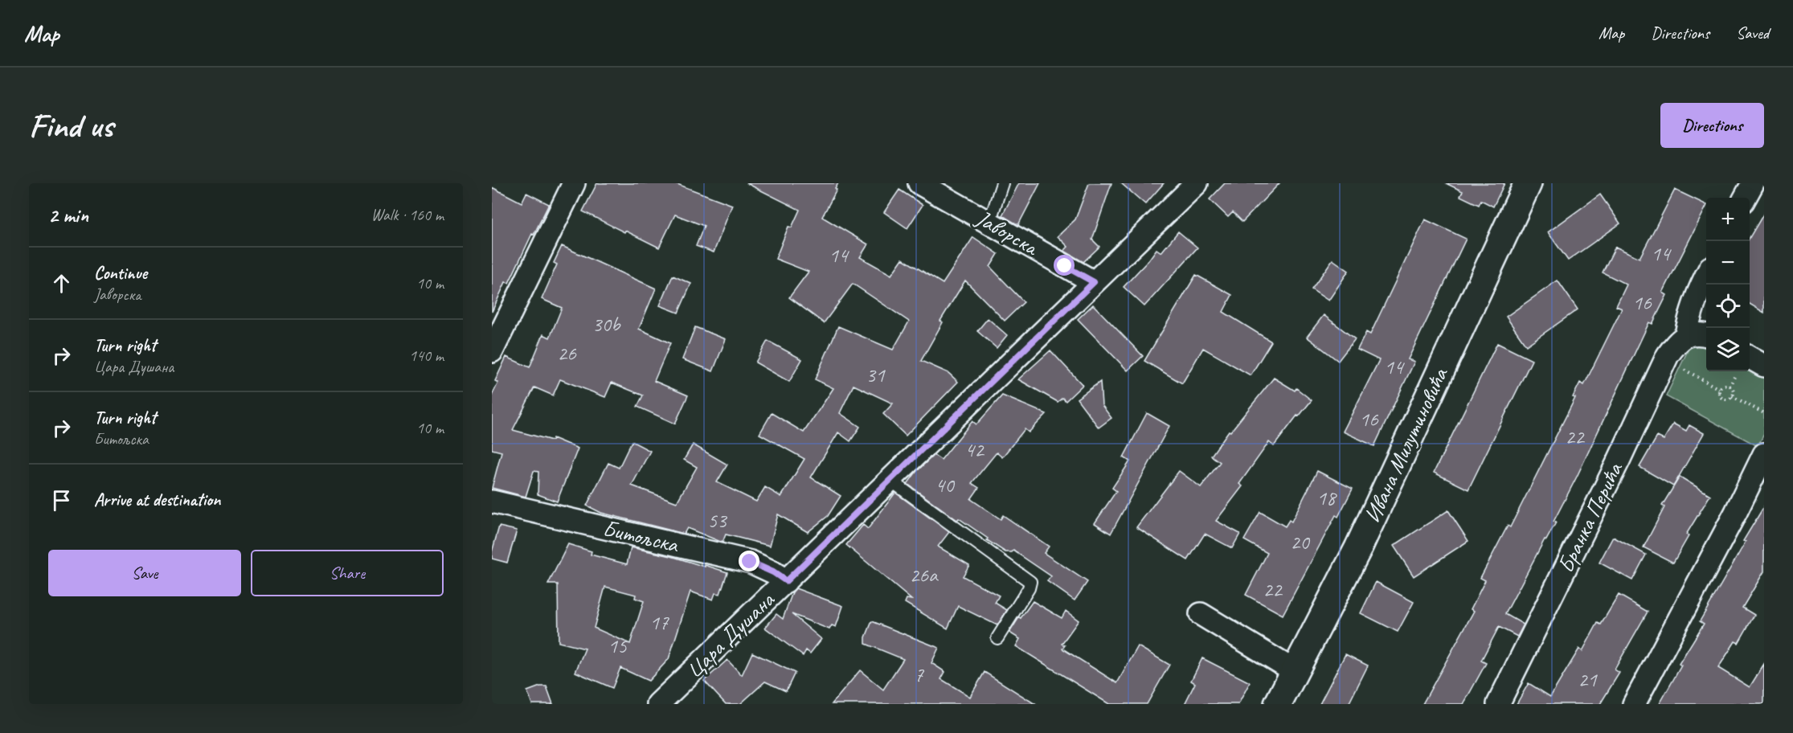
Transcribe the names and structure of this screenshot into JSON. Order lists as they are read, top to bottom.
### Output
{
  "streets": {
    "street": [
      "Јаворска",
      "Ивана Милутиновића",
      "Бранка Перића",
      "Битољска",
      "Цара Душана"
    ]
  },
  "crossings": [
    ["Јаворска", "Цара Душана"],
    ["Битољска", "Цара Душана"]
  ],
  "house_numbers": [
    "14",
    "14",
    "16",
    "30b",
    "26",
    "14",
    "31",
    "16",
    "22",
    "42",
    "40",
    "18",
    "53",
    "20",
    "26a",
    "22",
    "17",
    "15",
    "7",
    "21"
  ],
  "page": {
    "header": "Map",
    "nav": ["Map", "Directions", "Saved"],
    "buttons": [
      "Directions",
      ["Save", "Share"]
    ],
    "title": "Find us",
    "heading": ["2 min", "Walk · 160 m"],
    "map_buttons": ["+", "−"],
    "list": [
      ["Continue", "Јаворска", "10 m"],
      ["Turn right", "Цара Душана", "140 m"],
      ["Turn right", "Битољска", "10 m"],
      "Arrive at destination"
    ]
  }
}
